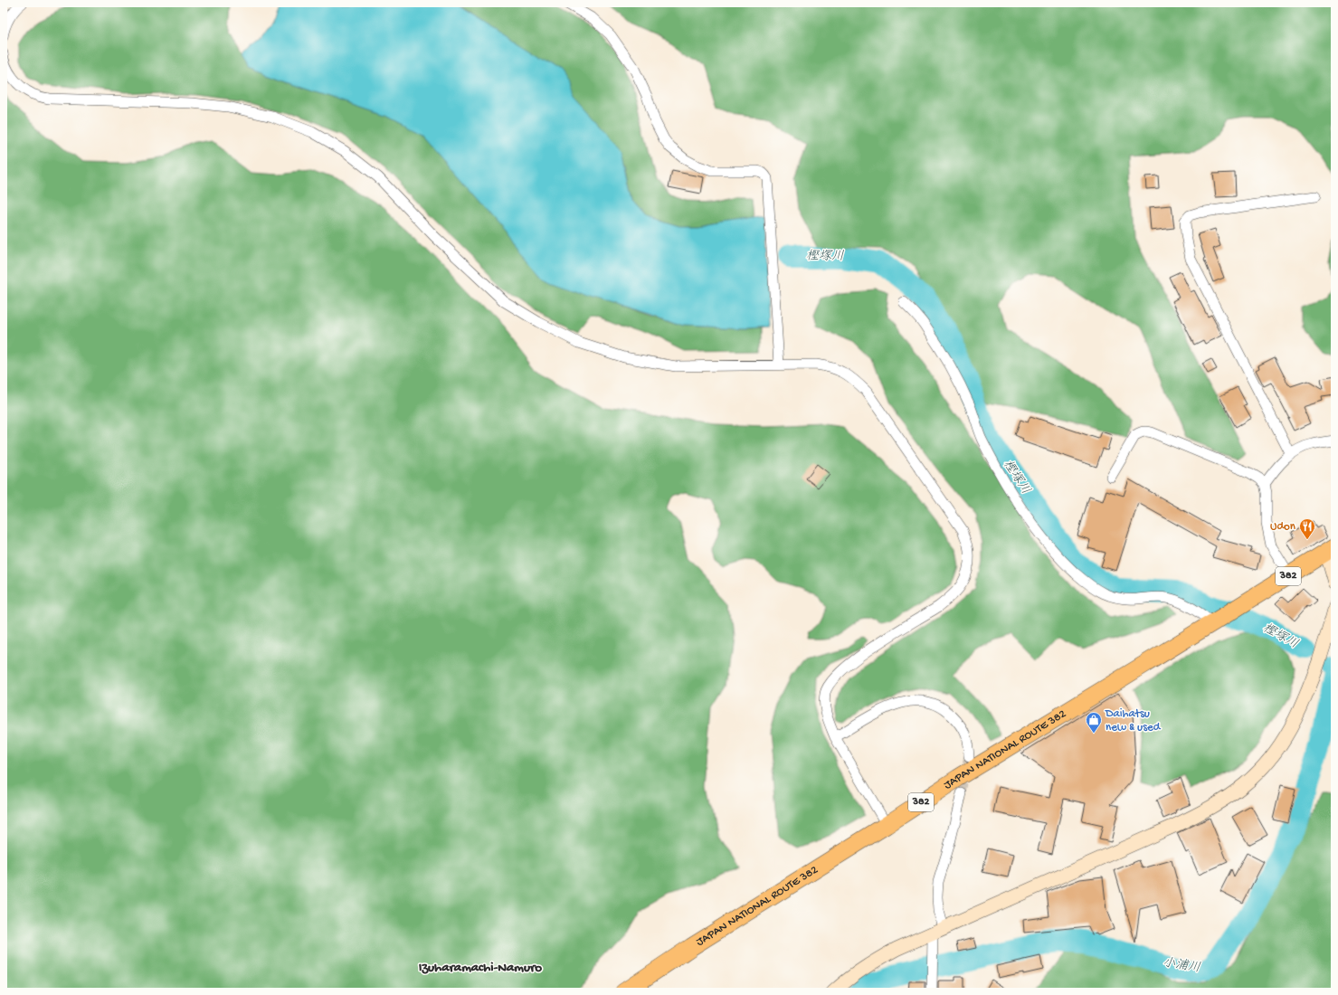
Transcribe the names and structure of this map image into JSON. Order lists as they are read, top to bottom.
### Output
{
  "streets": {
    "highway": ["382", "JAPAN NATIONAL ROUTE 382"]
  },
  "districts": ["Izuharamachi-Namuro"],
  "water": ["樫塚川", "小浦川"],
  "places": {
    "restaurant": ["Udon"],
    "shop": ["Daihatsu new & used"]
  }
}
